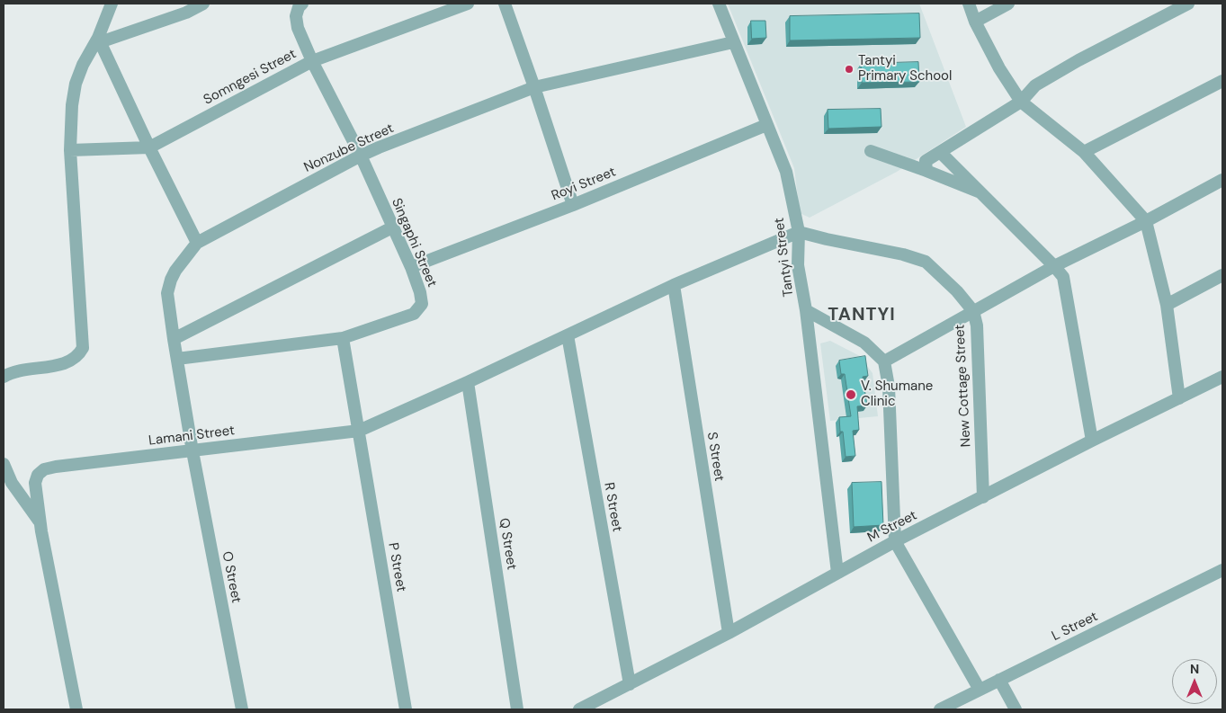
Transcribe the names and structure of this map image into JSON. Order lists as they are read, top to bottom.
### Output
{
  "streets": {
    "street": [
      "Somngesi Street",
      "Nonzube Street",
      "Royi Street",
      "Singaphi Street",
      "Tantyi Street",
      "New Cottage Street",
      "Lamani Street",
      "S Street",
      "R Street",
      "M Street",
      "Q Street",
      "P Street",
      "O Street",
      "L Street"
    ]
  },
  "crossings": [
    ["Somngesi Street", "Singaphi Street"],
    ["Nonzube Street", "Singaphi Street"],
    ["Nonzube Street", "Tantyi Street"],
    ["Nonzube Street", "Lamani Street"],
    ["Nonzube Street", "O Street"],
    ["Royi Street", "Singaphi Street"],
    ["Royi Street", "Tantyi Street"],
    ["Singaphi Street", "P Street"],
    ["Tantyi Street", "New Cottage Street"],
    ["Tantyi Street", "Lamani Street"],
    ["Tantyi Street", "M Street"],
    ["New Cottage Street", "Lamani Street"],
    ["New Cottage Street", "M Street"],
    ["Lamani Street", "S Street"],
    ["Lamani Street", "R Street"],
    ["Lamani Street", "Q Street"],
    ["Lamani Street", "P Street"],
    ["Lamani Street", "O Street"],
    ["S Street", "M Street"],
    ["R Street", "M Street"]
  ],
  "districts": ["TANTYI"],
  "places": ["Tantyi Primary School", "V. Shumane Clinic"],
  "north": "top"
}
